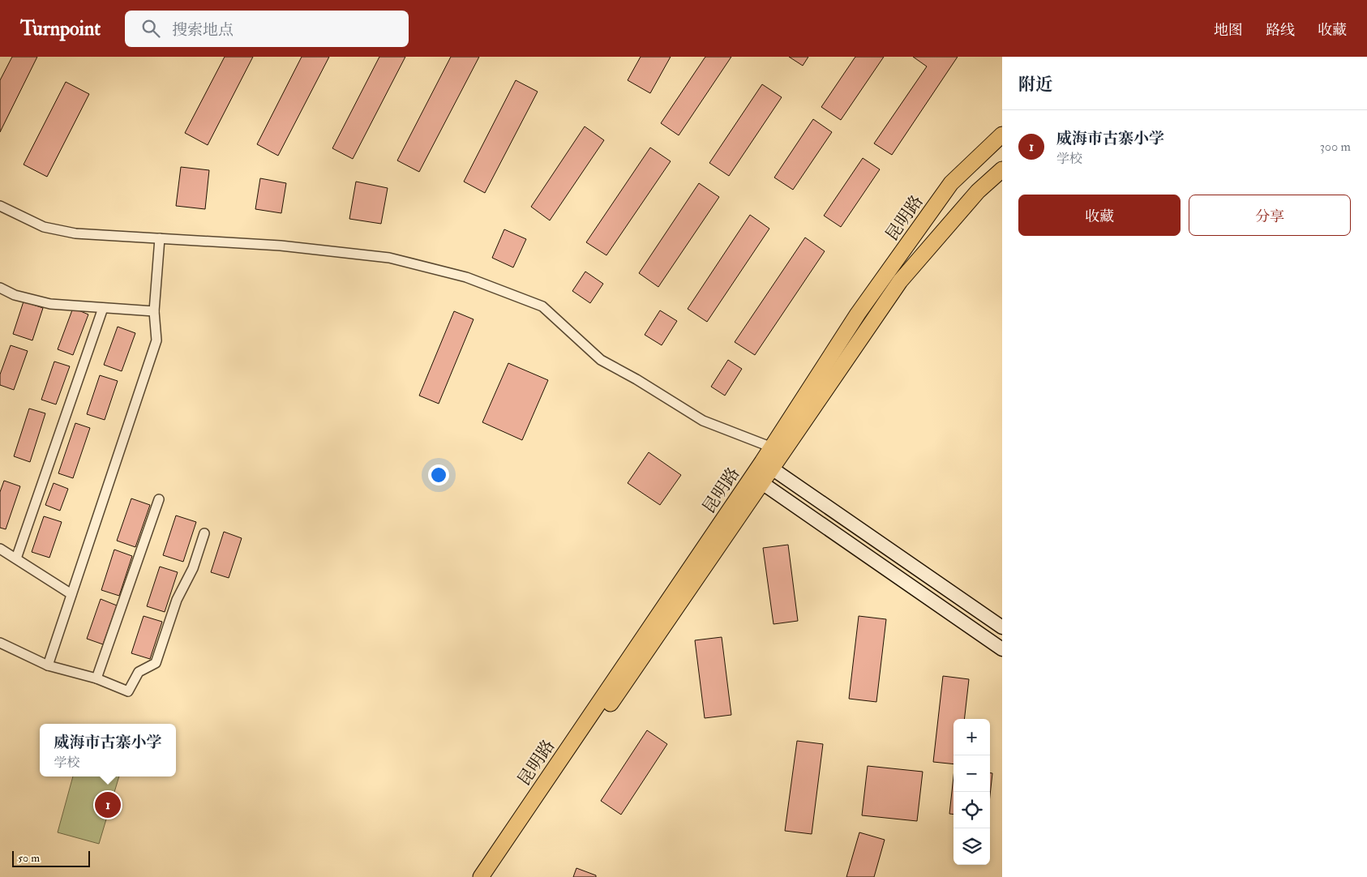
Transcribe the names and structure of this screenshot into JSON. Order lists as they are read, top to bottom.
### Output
{
  "streets": {
    "main road": ["昆明路"]
  },
  "scale_bar": "50 m",
  "page": {
    "header": "Turnpoint",
    "search": "搜索地点",
    "nav": ["地图", "路线", "收藏"],
    "heading": "附近",
    "list": [
      {
        "mark": "1",
        "name": "威海市古寨小学",
        "note": "学校",
        "value": "300 m"
      }
    ],
    "buttons": ["收藏", "分享"],
    "map_buttons": ["+", "−"],
    "popup": ["威海市古寨小学", "学校"],
    "pins": "1",
    "scale": "50 m"
  }
}
